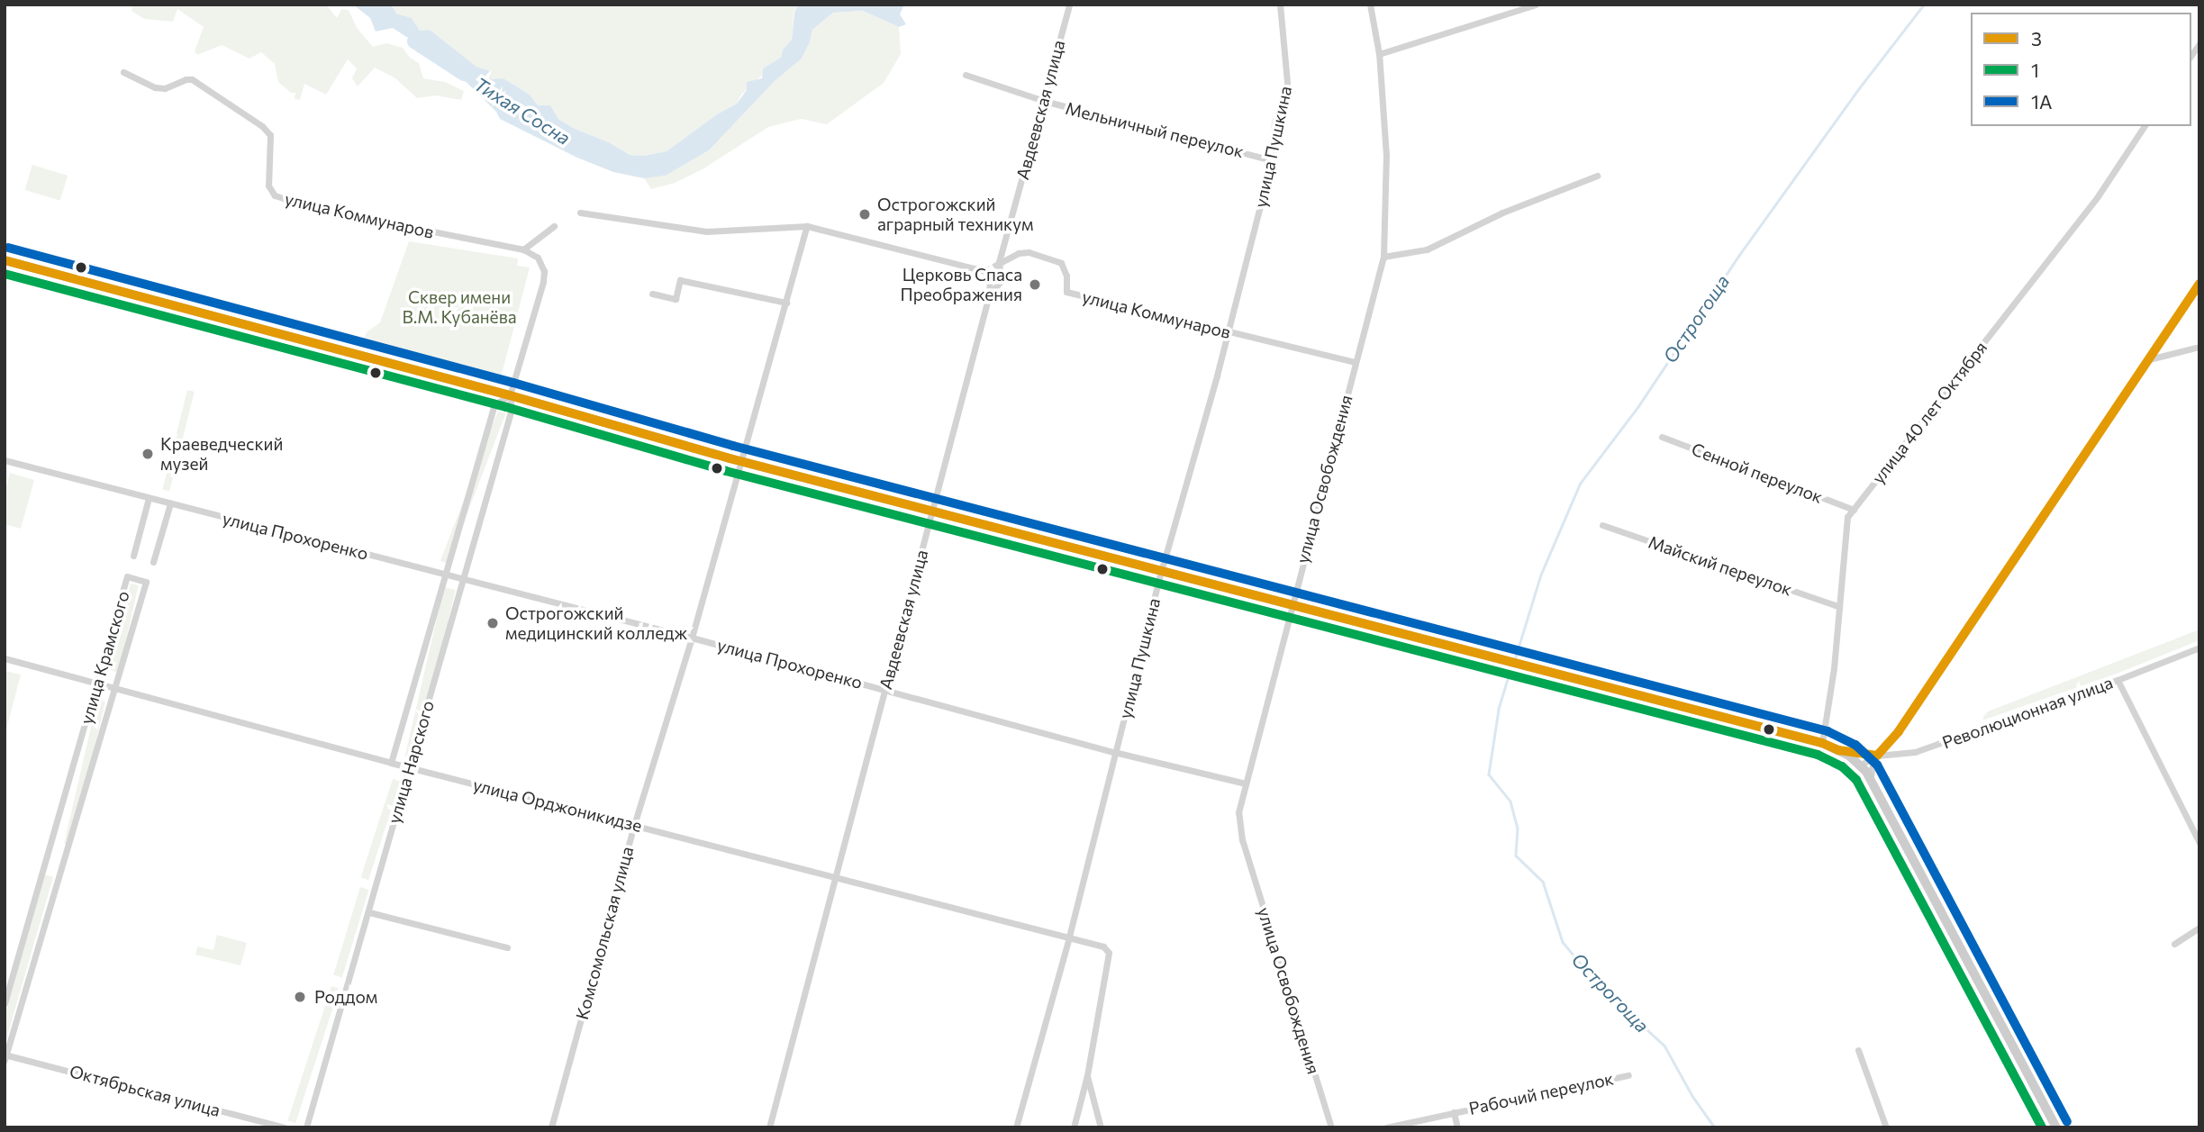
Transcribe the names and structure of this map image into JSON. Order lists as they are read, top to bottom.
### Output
{
  "streets": {
    "street": [
      "Авдеевская улица",
      "Мельничный переулок",
      "улица Пушкина",
      "улица Коммунаров",
      "улица 40 лет Октября",
      "Сенной переулок",
      "улица Освобождения",
      "улица Прохоренко",
      "Майский переулок",
      "улица Крамского",
      "Революционная улица",
      "улица Нарского",
      "улица Орджоникидзе",
      "Комсомольская улица",
      "Октябрьская улица",
      "Рабочий переулок"
    ]
  },
  "crossings": [
    ["Авдеевская улица", "Мельничный переулок"],
    ["Авдеевская улица", "улица Коммунаров"],
    ["Авдеевская улица", "улица Прохоренко"],
    ["Авдеевская улица", "улица Орджоникидзе"],
    ["Мельничный переулок", "улица Пушкина"],
    ["улица Пушкина", "улица Коммунаров"],
    ["улица Пушкина", "улица Прохоренко"],
    ["улица Пушкина", "улица Орджоникидзе"],
    ["улица Коммунаров", "улица Освобождения"],
    ["улица Коммунаров", "улица Нарского"],
    ["улица Коммунаров", "Комсомольская улица"],
    ["улица 40 лет Октября", "Сенной переулок"],
    ["улица 40 лет Октября", "Майский переулок"],
    ["улица Освобождения", "улица Прохоренко"],
    ["улица Прохоренко", "улица Нарского"],
    ["улица Прохоренко", "Комсомольская улица"],
    ["улица Крамского", "улица Орджоникидзе"],
    ["улица Крамского", "Октябрьская улица"],
    ["улица Нарского", "улица Орджоникидзе"],
    ["улица Орджоникидзе", "Комсомольская улица"]
  ],
  "water": ["Тихая Сосна", "Острогоща"],
  "parks": ["Сквер имени В.М. Кубанёва"],
  "places": [
    "Острогожский аграрный техникум",
    "Церковь Спаса Преображения",
    "Краеведческий музей",
    "Острогожский медицинский колледж",
    "Роддом"
  ],
  "lines": ["transit line 1А", "transit line 3", "transit line 1"],
  "legend": ["3", "1", "1А"]
}
